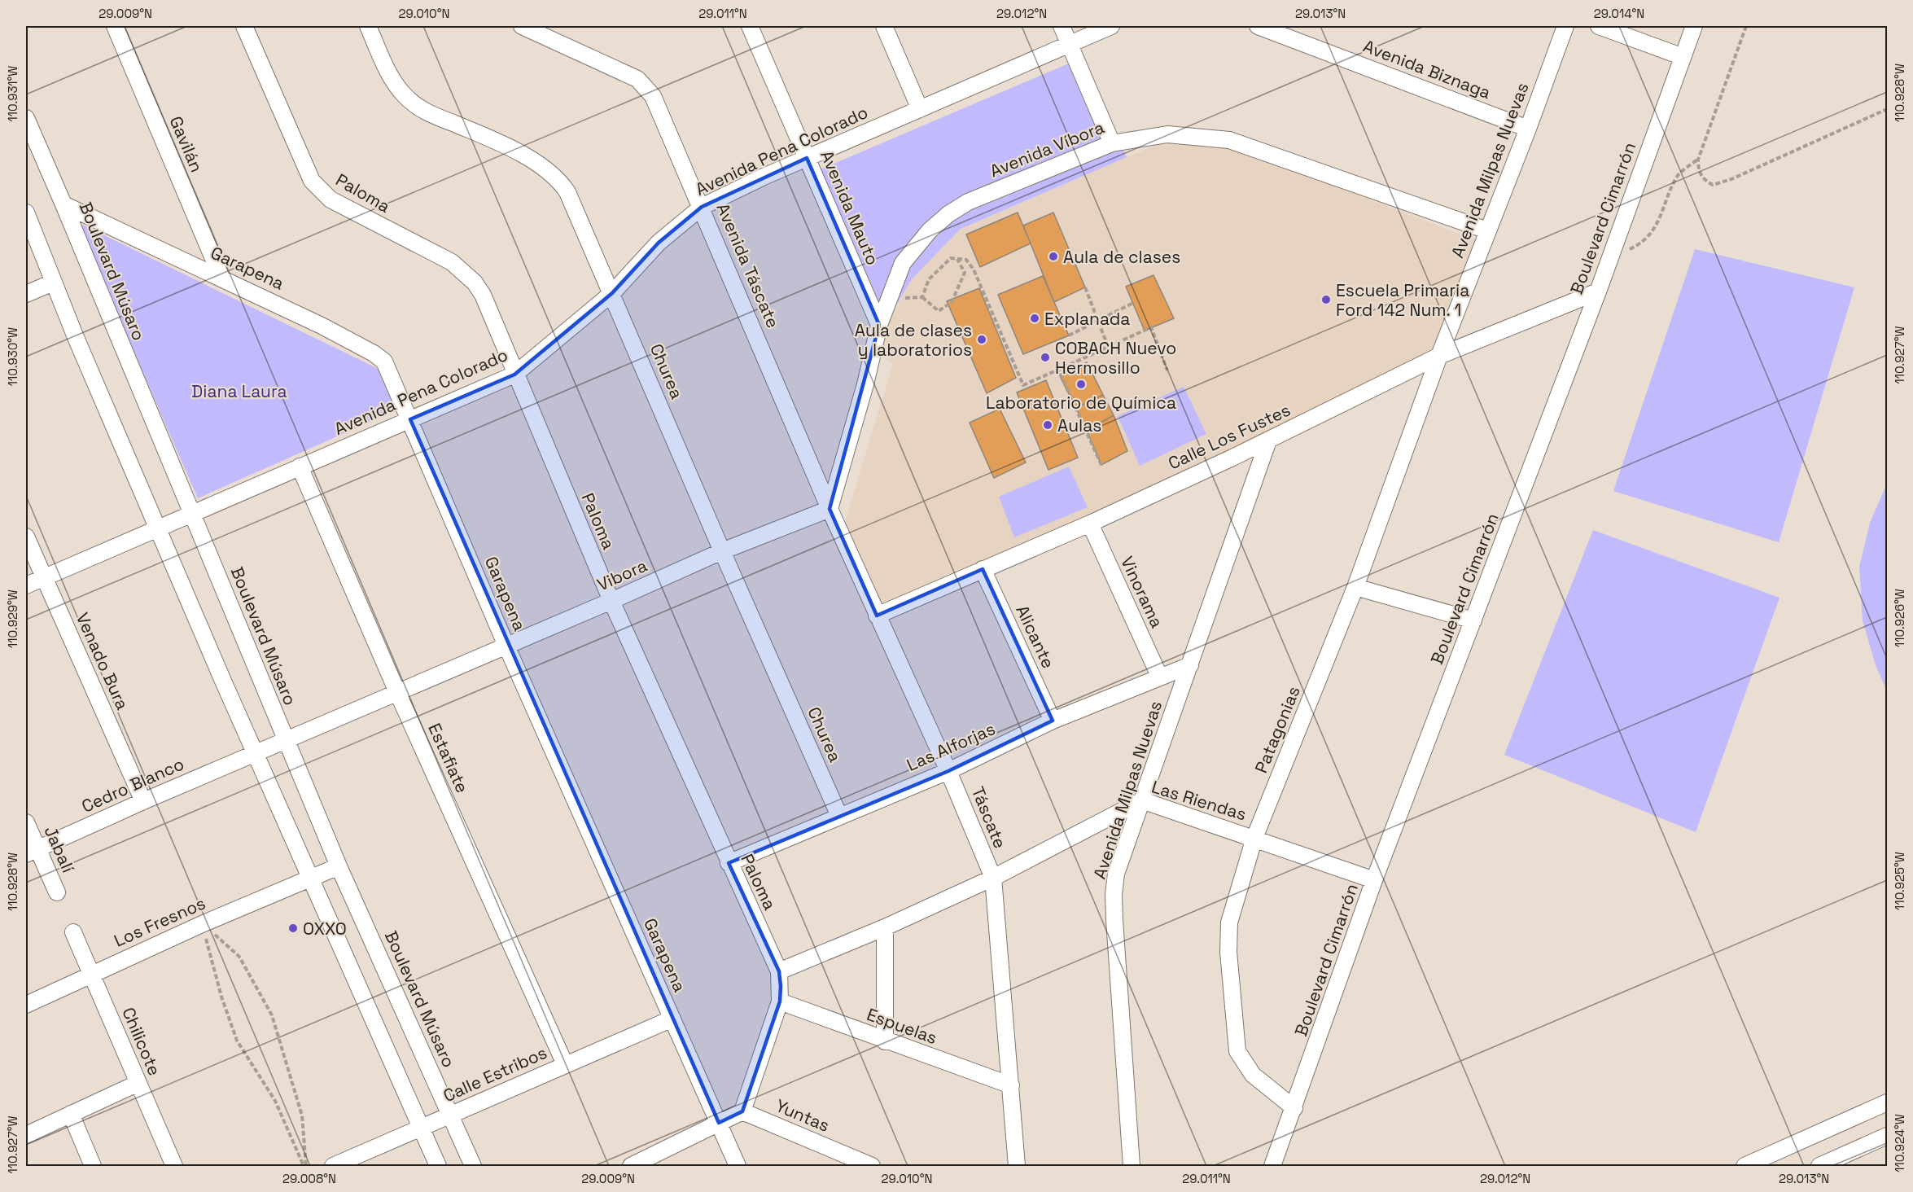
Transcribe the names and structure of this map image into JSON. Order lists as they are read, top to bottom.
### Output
{
  "streets": {
    "street": [
      "Avenida Biznaga",
      "Gavilán",
      "Avenida Víbora",
      "Avenida Pena Colorado",
      "Avenida Milpas Nuevas",
      "Paloma",
      "Avenida Mauto",
      "Boulevard Cimarrón",
      "Avenida Táscate",
      "Garapena",
      "Boulevard Músaro",
      "Churea",
      "Calle Los Fustes",
      "Vibora",
      "Vinorama",
      "Alicante",
      "Venado Bura",
      "Patagonias",
      "Las Alforjas",
      "Estafiate",
      "Cedro Blanco",
      "Las Riendas",
      "Táscate",
      "Jabalí",
      "Los Fresnos",
      "Espuelas",
      "Chilicote",
      "Calle Estribos",
      "Yuntas"
    ]
  },
  "crossings": [
    ["Avenida Biznaga", "Avenida Milpas Nuevas"],
    ["Gavilán", "Garapena"],
    ["Avenida Víbora", "Avenida Milpas Nuevas"],
    ["Avenida Víbora", "Avenida Mauto"],
    ["Avenida Pena Colorado", "Paloma"],
    ["Avenida Pena Colorado", "Avenida Mauto"],
    ["Avenida Pena Colorado", "Avenida Táscate"],
    ["Avenida Pena Colorado", "Garapena"],
    ["Avenida Pena Colorado", "Boulevard Músaro"],
    ["Avenida Pena Colorado", "Churea"],
    ["Avenida Pena Colorado", "Venado Bura"],
    ["Avenida Pena Colorado", "Estafiate"],
    ["Avenida Milpas Nuevas", "Calle Los Fustes"],
    ["Avenida Milpas Nuevas", "Patagonias"],
    ["Avenida Milpas Nuevas", "Las Alforjas"],
    ["Avenida Milpas Nuevas", "Las Riendas"],
    ["Paloma", "Vibora"],
    ["Paloma", "Las Alforjas"],
    ["Paloma", "Las Riendas"],
    ["Paloma", "Espuelas"],
    ["Paloma", "Yuntas"],
    ["Boulevard Cimarrón", "Calle Los Fustes"],
    ["Boulevard Cimarrón", "Patagonias"],
    ["Boulevard Cimarrón", "Las Riendas"],
    ["Avenida Táscate", "Vibora"],
    ["Avenida Táscate", "Táscate"],
    ["Garapena", "Boulevard Músaro"],
    ["Garapena", "Vibora"],
    ["Garapena", "Calle Estribos"],
    ["Boulevard Músaro", "Vibora"],
    ["Boulevard Músaro", "Los Fresnos"],
    ["Boulevard Músaro", "Calle Estribos"],
    ["Churea", "Vibora"],
    ["Churea", "Las Alforjas"],
    ["Calle Los Fustes", "Vinorama"],
    ["Calle Los Fustes", "Alicante"],
    ["Calle Los Fustes", "Patagonias"],
    ["Calle Los Fustes", "Táscate"],
    ["Vibora", "Estafiate"],
    ["Vibora", "Cedro Blanco"],
    ["Vibora", "Táscate"],
    ["Vinorama", "Las Alforjas"],
    ["Alicante", "Las Alforjas"],
    ["Venado Bura", "Cedro Blanco"],
    ["Patagonias", "Las Riendas"],
    ["Las Alforjas", "Táscate"],
    ["Estafiate", "Calle Estribos"],
    ["Cedro Blanco", "Jabalí"],
    ["Las Riendas", "Táscate"],
    ["Táscate", "Espuelas"],
    ["Los Fresnos", "Chilicote"]
  ],
  "parks": ["Diana Laura"],
  "places": [
    "Aula de clases",
    "Escuela Primaria Ford 142 Num. 1",
    "Explanada",
    "Aula de clases y laboratorios",
    "COBACH Nuevo Hermosillo",
    "Laboratorio de Química",
    "Aulas",
    "OXXO"
  ],
  "coordinates": [
    "29.009°N",
    "29.010°N",
    "29.011°N",
    "29.012°N",
    "29.013°N",
    "29.014°N",
    "110.928°W",
    "110.931°W",
    "110.927°W",
    "110.930°W",
    "110.926°W",
    "110.929°W",
    "110.925°W",
    "110.924°W",
    "29.008°N"
  ]
}
